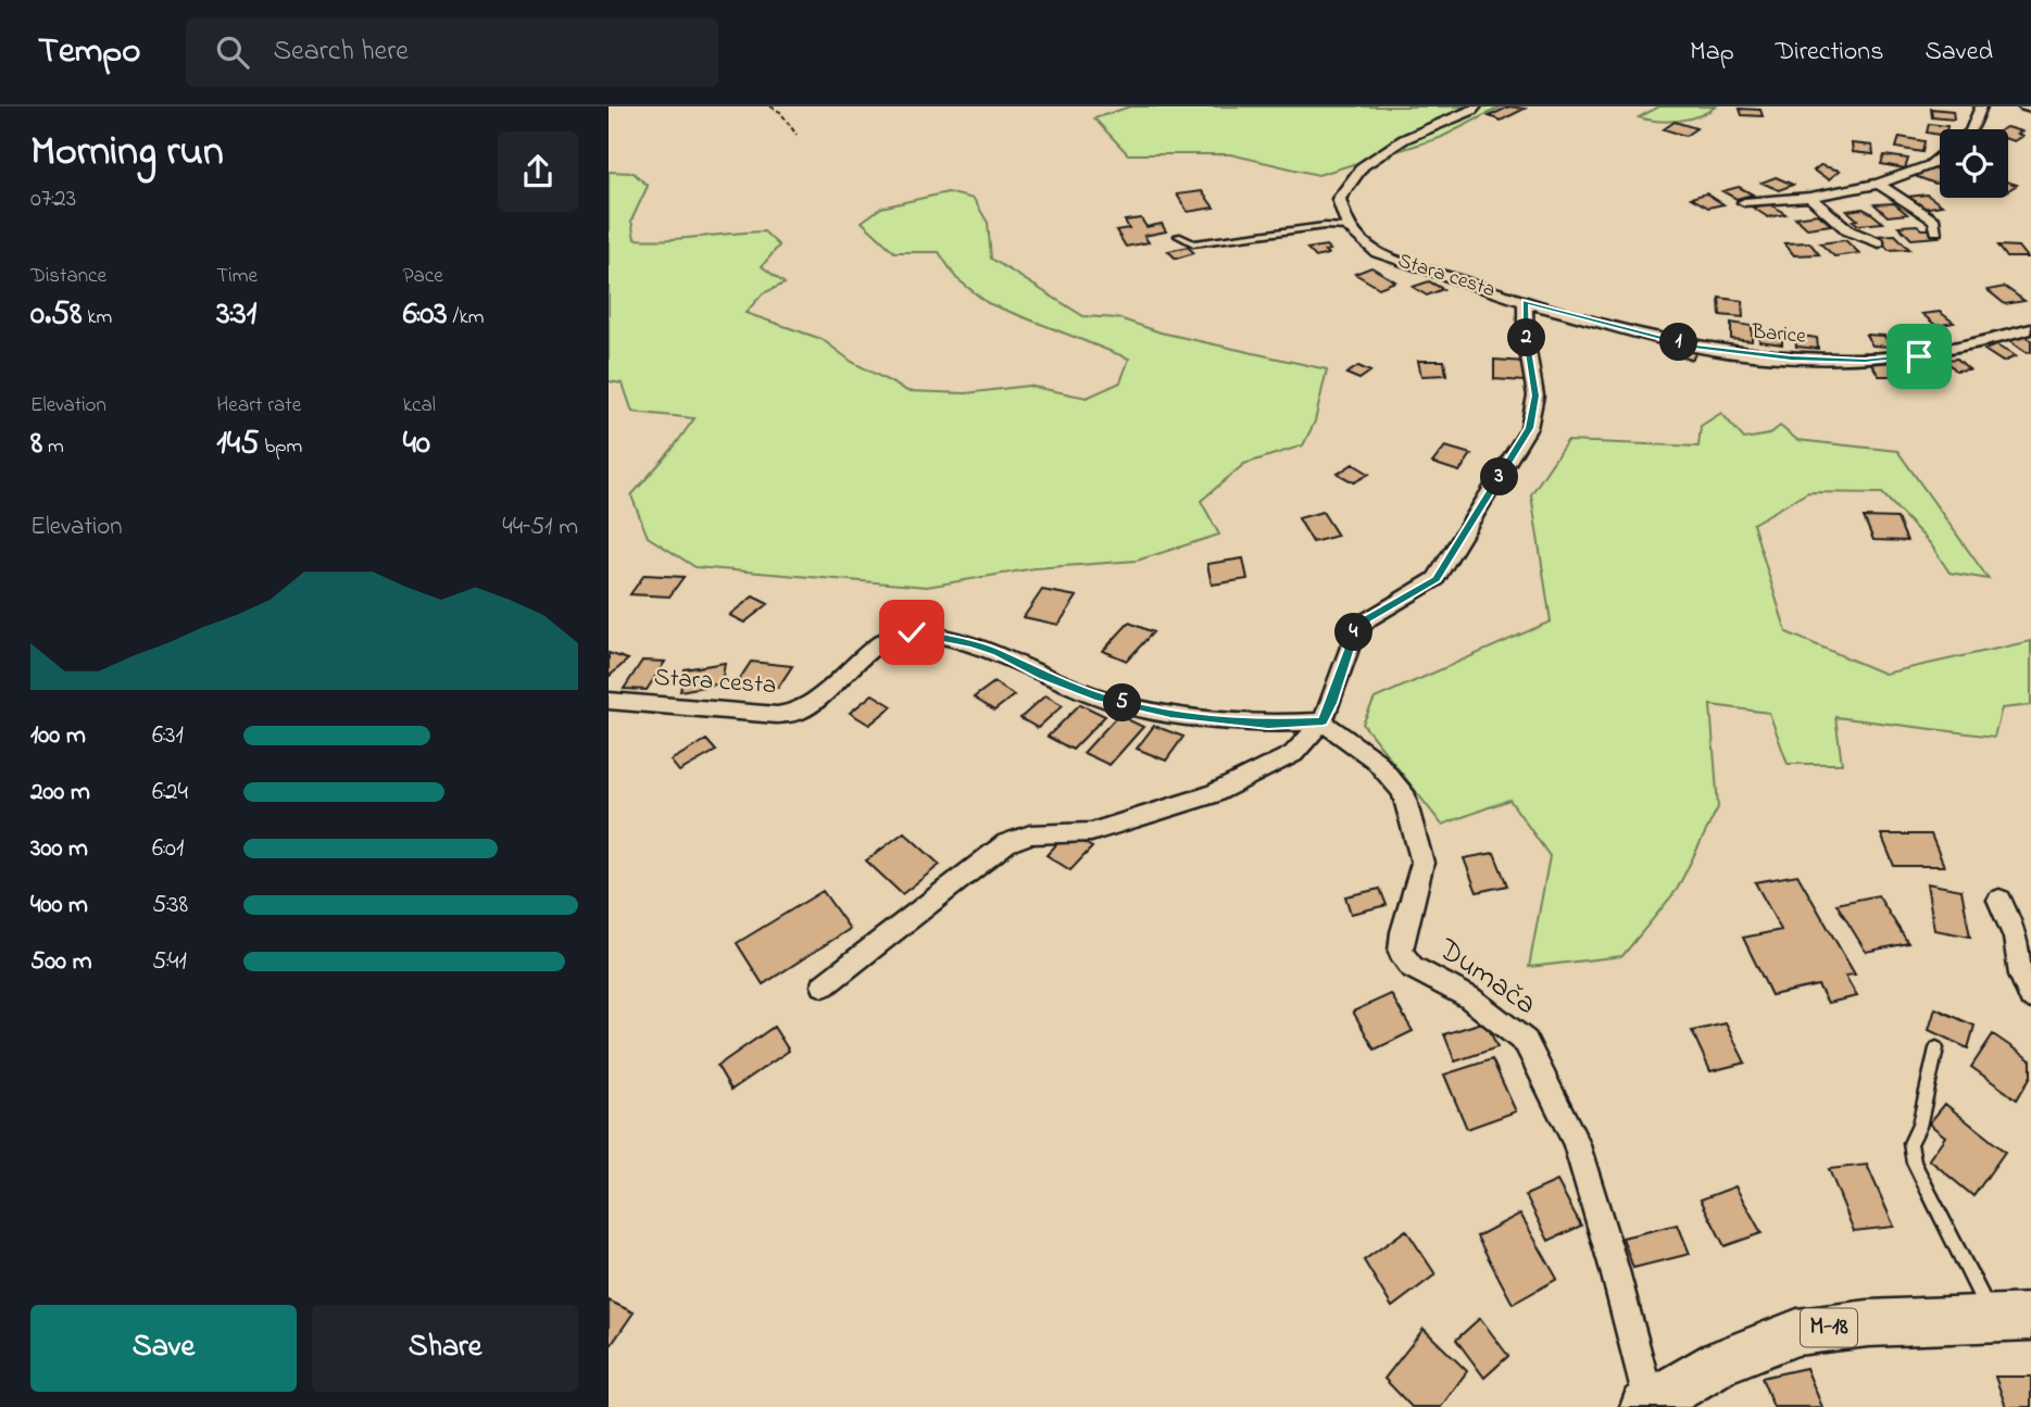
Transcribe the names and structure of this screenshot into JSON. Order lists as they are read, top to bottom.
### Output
{
  "streets": {
    "main road": ["M-18"],
    "street": ["Stara cesta", "Barice", "Dumača"]
  },
  "crossings": [
    ["Stara cesta", "Barice"],
    ["Stara cesta", "Dumača"],
    ["Dumača", "M-18"]
  ],
  "page": {
    "header": "Tempo",
    "search": "Search here",
    "nav": ["Map", "Directions", "Saved"],
    "heading": ["Morning run", "07:23"],
    "stats": [
      ["Distance", "0.58 km"],
      ["Time", "3:31"],
      ["Pace", "6:03 /km"],
      ["Elevation", "8 m"],
      ["Heart rate", "145 bpm"],
      ["kcal", "40"]
    ],
    "pins": [
      "2",
      "1",
      "3",
      "4",
      "5"
    ],
    "chart": ["Elevation", "44–51 m"],
    "list": [
      {
        "name": "100 m",
        "note": "6:31"
      },
      {
        "name": "200 m",
        "note": "6:24"
      },
      {
        "name": "300 m",
        "note": "6:01"
      },
      {
        "name": "400 m",
        "note": "5:38"
      },
      {
        "name": "500 m",
        "note": "5:41"
      }
    ],
    "buttons": ["Save", "Share"]
  }
}
